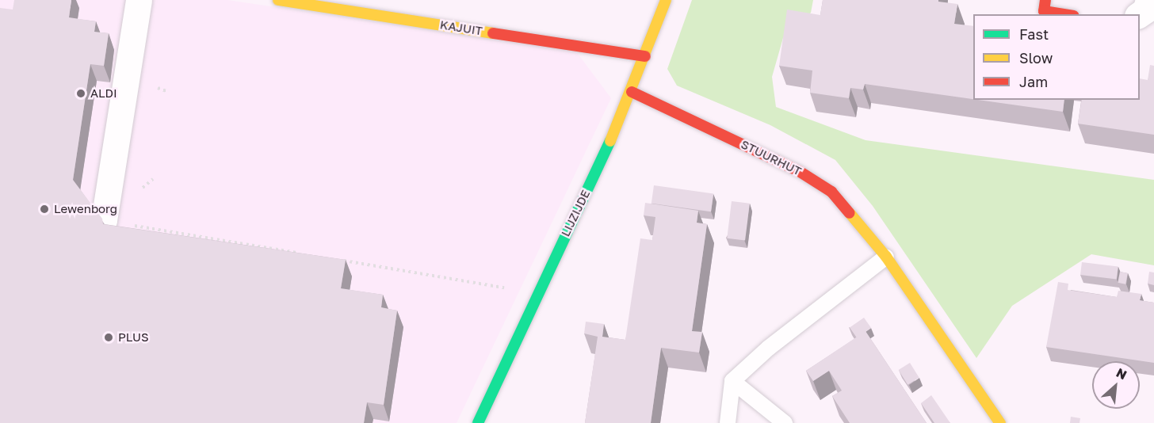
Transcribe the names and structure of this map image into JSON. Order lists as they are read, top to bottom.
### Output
{
  "streets": {
    "street": ["KAJUIT", "STUURHUT", "LIJZIJDE"]
  },
  "crossings": [
    ["KAJUIT", "LIJZIJDE"],
    ["STUURHUT", "LIJZIJDE"]
  ],
  "places": ["ALDI", "Lewenborg", "PLUS"],
  "legend": ["Fast", "Slow", "Jam"],
  "north": "top right"
}
